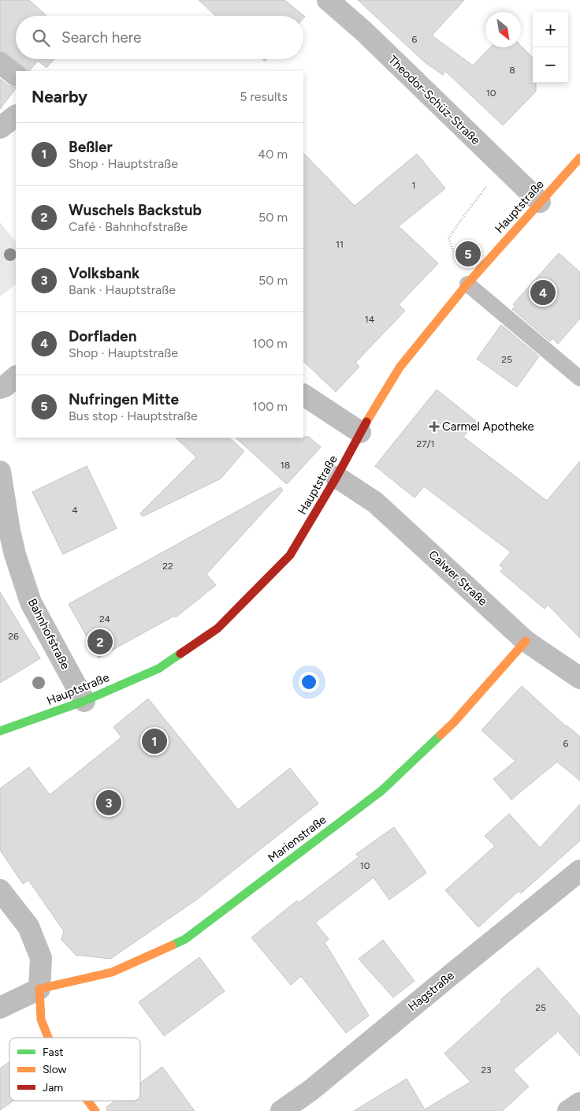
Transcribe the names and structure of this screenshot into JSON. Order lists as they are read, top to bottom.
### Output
{
  "streets": {
    "street": [
      "Theodor-Schüz-Straße",
      "Hauptstraße",
      "Calwer Straße",
      "Bahnhofstraße",
      "Marienstraße",
      "Hagstraße"
    ]
  },
  "crossings": [
    ["Theodor-Schüz-Straße", "Hauptstraße"],
    ["Hauptstraße", "Calwer Straße"],
    ["Hauptstraße", "Bahnhofstraße"],
    ["Calwer Straße", "Marienstraße"]
  ],
  "places": {
    "health": ["Carmel Apotheke"]
  },
  "house_numbers": [
    "6",
    "8",
    "10",
    "1",
    "11",
    "14",
    "25",
    "27/1",
    "18",
    "4",
    "22",
    "24",
    "26",
    "6",
    "10",
    "25",
    "23"
  ],
  "legend": ["Fast", "Slow", "Jam"],
  "north": "bottom right",
  "page": {
    "map_buttons": ["+", "−"],
    "search": "Search here",
    "heading": ["Nearby", "5 results"],
    "list": [
      {
        "mark": "1",
        "name": "Beßler",
        "note": "Shop · Hauptstraße",
        "value": "40 m"
      },
      {
        "mark": "2",
        "name": "Wuschels Backstub",
        "note": "Café · Bahnhofstraße",
        "value": "50 m"
      },
      {
        "mark": "3",
        "name": "Volksbank",
        "note": "Bank · Hauptstraße",
        "value": "50 m"
      },
      {
        "mark": "4",
        "name": "Dorfladen",
        "note": "Shop · Hauptstraße",
        "value": "100 m"
      },
      {
        "mark": "5",
        "name": "Nufringen Mitte",
        "note": "Bus stop · Hauptstraße",
        "value": "100 m"
      }
    ],
    "pins": [
      "5",
      "4",
      "2",
      "1",
      "3"
    ]
  }
}
